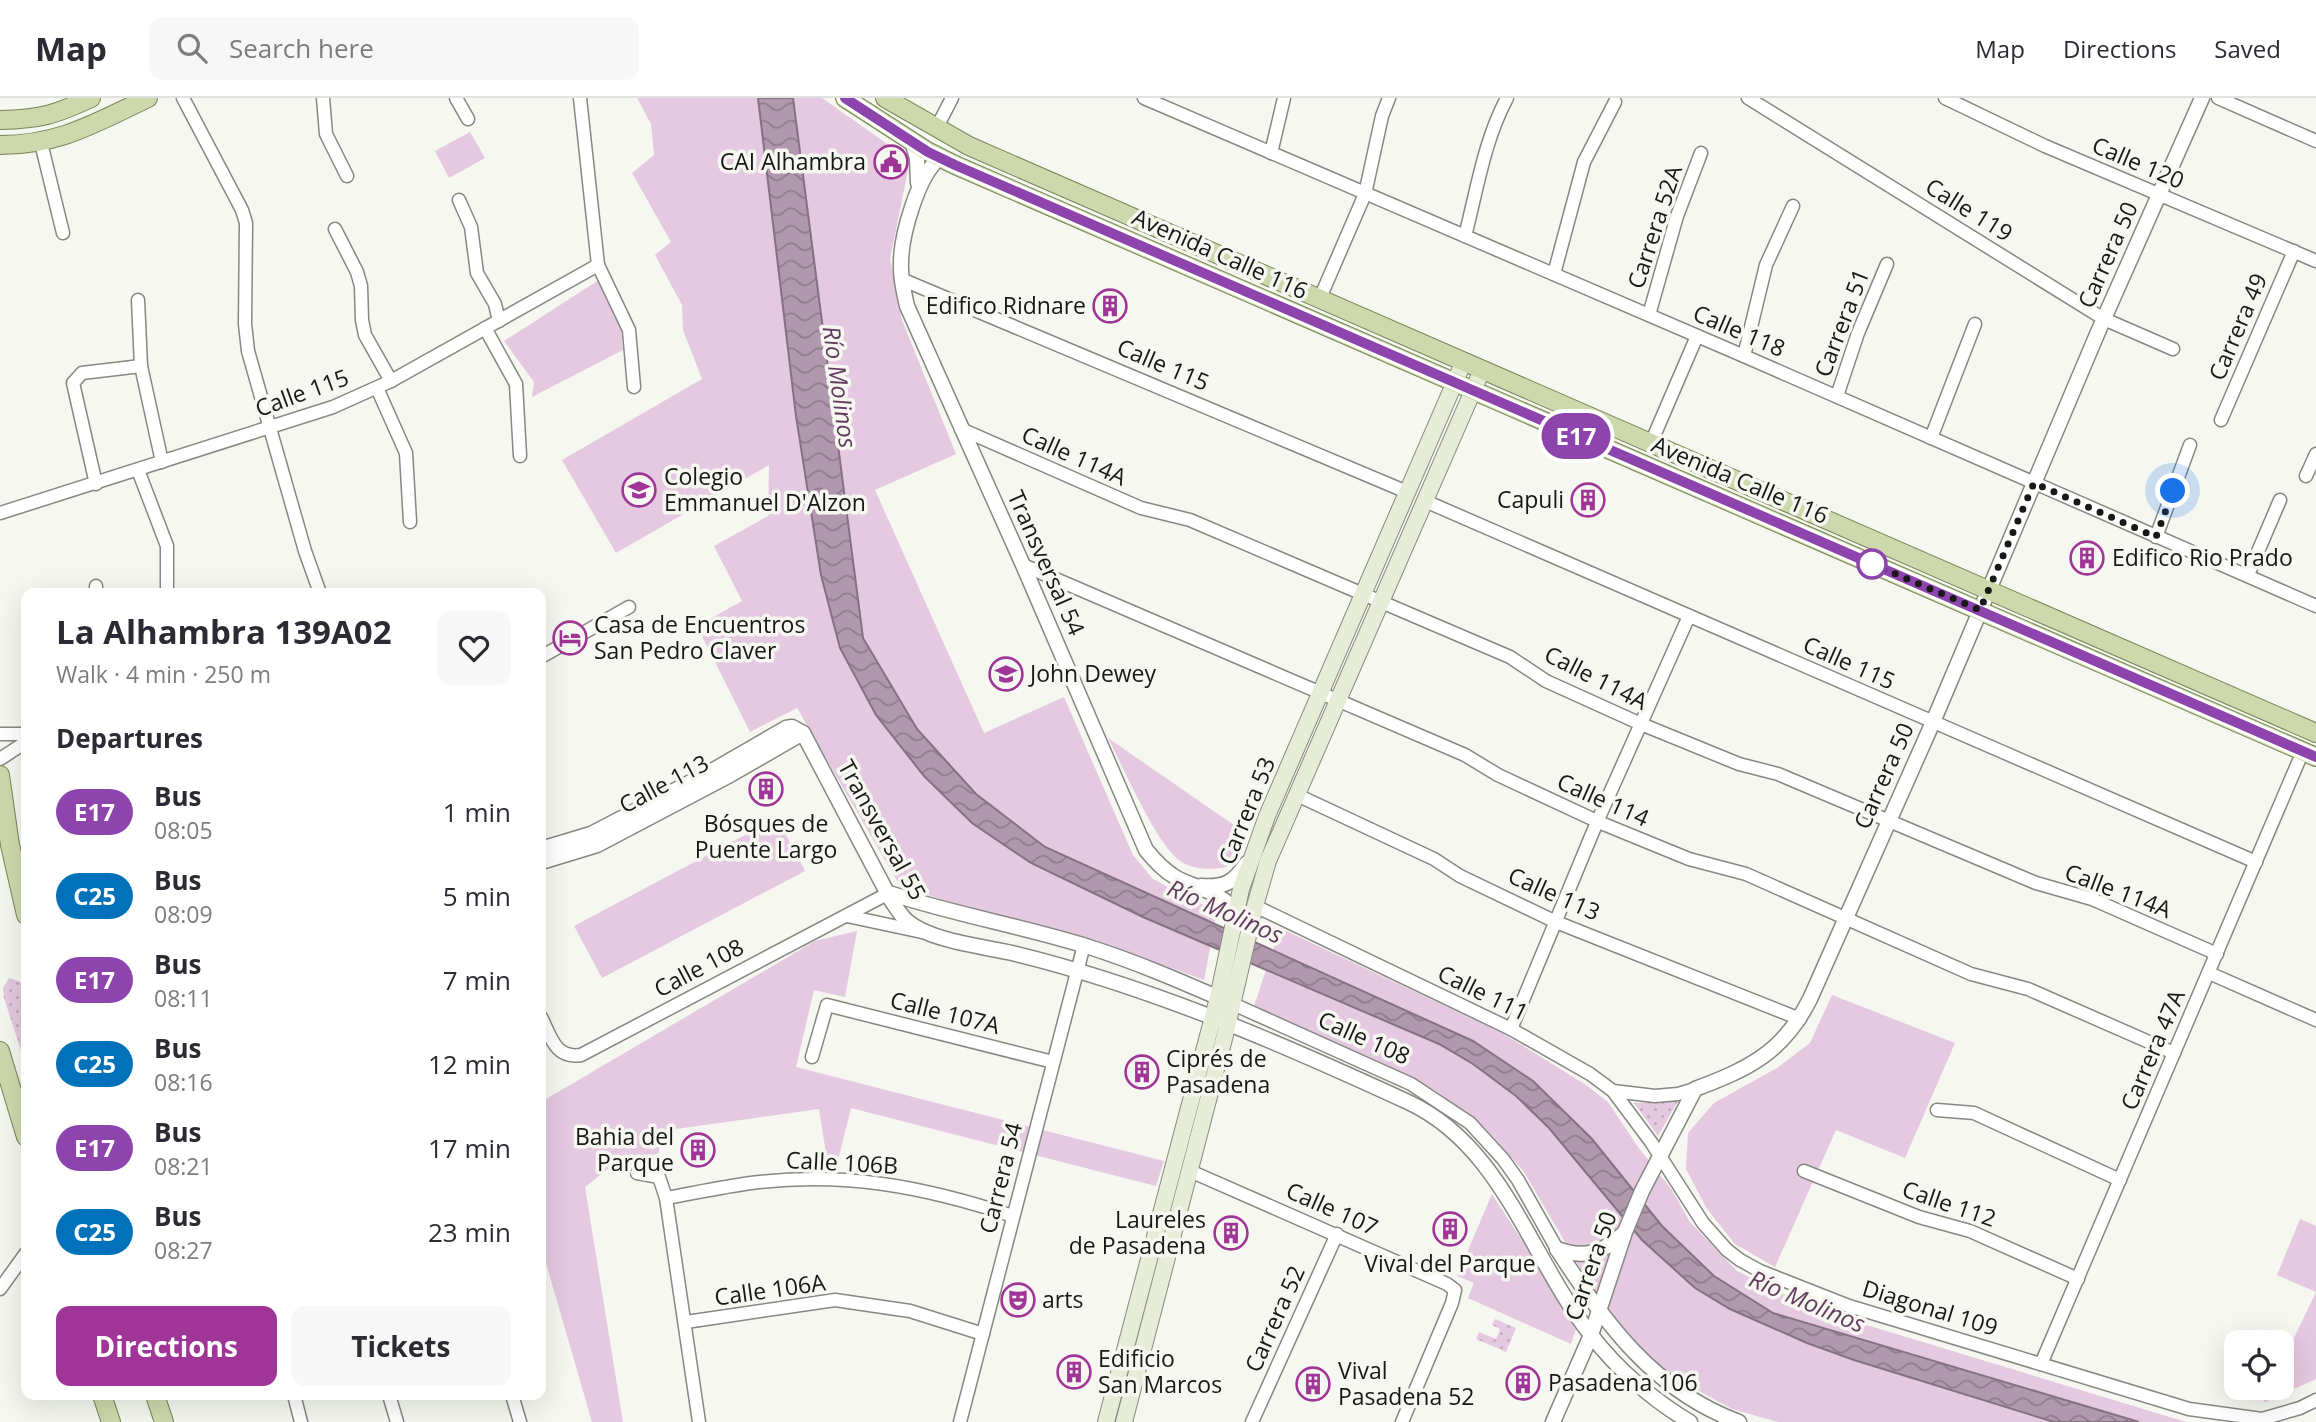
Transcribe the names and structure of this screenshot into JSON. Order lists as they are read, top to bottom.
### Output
{
  "streets": {
    "main road": ["Avenida Calle 116", "Carrera 53"],
    "street": [
      "Calle 120",
      "Calle 119",
      "Carrera 52A",
      "Carrera 50",
      "Carrera 51",
      "Carrera 49",
      "Calle 118",
      "Calle 115",
      "Calle 114A",
      "Transversal 54",
      "Calle 113",
      "Calle 114",
      "Transversal 55",
      "Calle 108",
      "Calle 111",
      "Calle 107A",
      "Carrera 47A",
      "Calle 106B",
      "Carrera 54",
      "Calle 112",
      "Calle 107",
      "Calle 106A",
      "Diagonal 109",
      "Carrera 52"
    ]
  },
  "crossings": [
    ["Calle 120", "Carrera 50"],
    ["Calle 120", "Carrera 49"],
    ["Calle 119", "Carrera 50"],
    ["Carrera 52A", "Calle 118"],
    ["Avenida Calle 116", "Carrera 50"],
    ["Avenida Calle 116", "Carrera 53"],
    ["Avenida Calle 116", "Carrera 47A"],
    ["Carrera 50", "Calle 118"],
    ["Carrera 50", "Calle 115"],
    ["Carrera 50", "Calle 114A"],
    ["Carrera 50", "Calle 113"],
    ["Carrera 50", "Calle 114"],
    ["Carrera 50", "Calle 108"],
    ["Carrera 50", "Calle 111"],
    ["Carrera 50", "Diagonal 109"],
    ["Carrera 51", "Calle 118"],
    ["Calle 115", "Transversal 54"],
    ["Calle 115", "Carrera 53"],
    ["Calle 115", "Carrera 47A"],
    ["Calle 114A", "Transversal 54"],
    ["Calle 114A", "Carrera 53"],
    ["Calle 114A", "Carrera 47A"],
    ["Transversal 54", "Calle 114"],
    ["Transversal 54", "Carrera 53"],
    ["Calle 113", "Carrera 53"],
    ["Calle 113", "Transversal 55"],
    ["Calle 114", "Carrera 53"],
    ["Calle 114", "Carrera 47A"],
    ["Carrera 53", "Calle 108"],
    ["Carrera 53", "Calle 111"],
    ["Carrera 53", "Calle 107"],
    ["Transversal 55", "Calle 108"],
    ["Calle 108", "Carrera 54"],
    ["Calle 111", "Diagonal 109"],
    ["Calle 107A", "Carrera 54"],
    ["Carrera 47A", "Calle 112"],
    ["Carrera 47A", "Diagonal 109"],
    ["Calle 106B", "Carrera 54"],
    ["Carrera 54", "Calle 106A"],
    ["Calle 107", "Carrera 52"]
  ],
  "water": ["Río Molinos"],
  "places": {
    "public building": ["CAI Alhambra"],
    "building": [
      "Edifico Ridnare",
      "Capuli",
      "Edifico Rio Prado",
      "Bósques de Puente Largo",
      "Ciprés de Pasadena",
      "Bahia del Parque",
      "Vival del Parque",
      "Laureles de Pasadena",
      "Edificio San Marcos",
      "Pasadena 106",
      "Vival Pasadena 52"
    ],
    "school or university": ["Colegio Emmanuel D'Alzon", "John Dewey"],
    "hotel": ["Casa de Encuentros San Pedro Claver"],
    "theatre": ["arts"]
  },
  "lines": ["bus line E17"],
  "page": {
    "header": "Map",
    "search": "Search here",
    "nav": ["Map", "Directions", "Saved"],
    "on_map": "E17",
    "heading": [
      ["La Alhambra 139A02", "Walk · 4 min · 250 m"],
      "Departures"
    ],
    "list": [
      {
        "mark": "E17",
        "name": "Bus",
        "note": "08:05",
        "value": "1 min"
      },
      {
        "mark": "C25",
        "name": "Bus",
        "note": "08:09",
        "value": "5 min"
      },
      {
        "mark": "E17",
        "name": "Bus",
        "note": "08:11",
        "value": "7 min"
      },
      {
        "mark": "C25",
        "name": "Bus",
        "note": "08:16",
        "value": "12 min"
      },
      {
        "mark": "E17",
        "name": "Bus",
        "note": "08:21",
        "value": "17 min"
      },
      {
        "mark": "C25",
        "name": "Bus",
        "note": "08:27",
        "value": "23 min"
      }
    ],
    "buttons": ["Directions", "Tickets"]
  }
}
